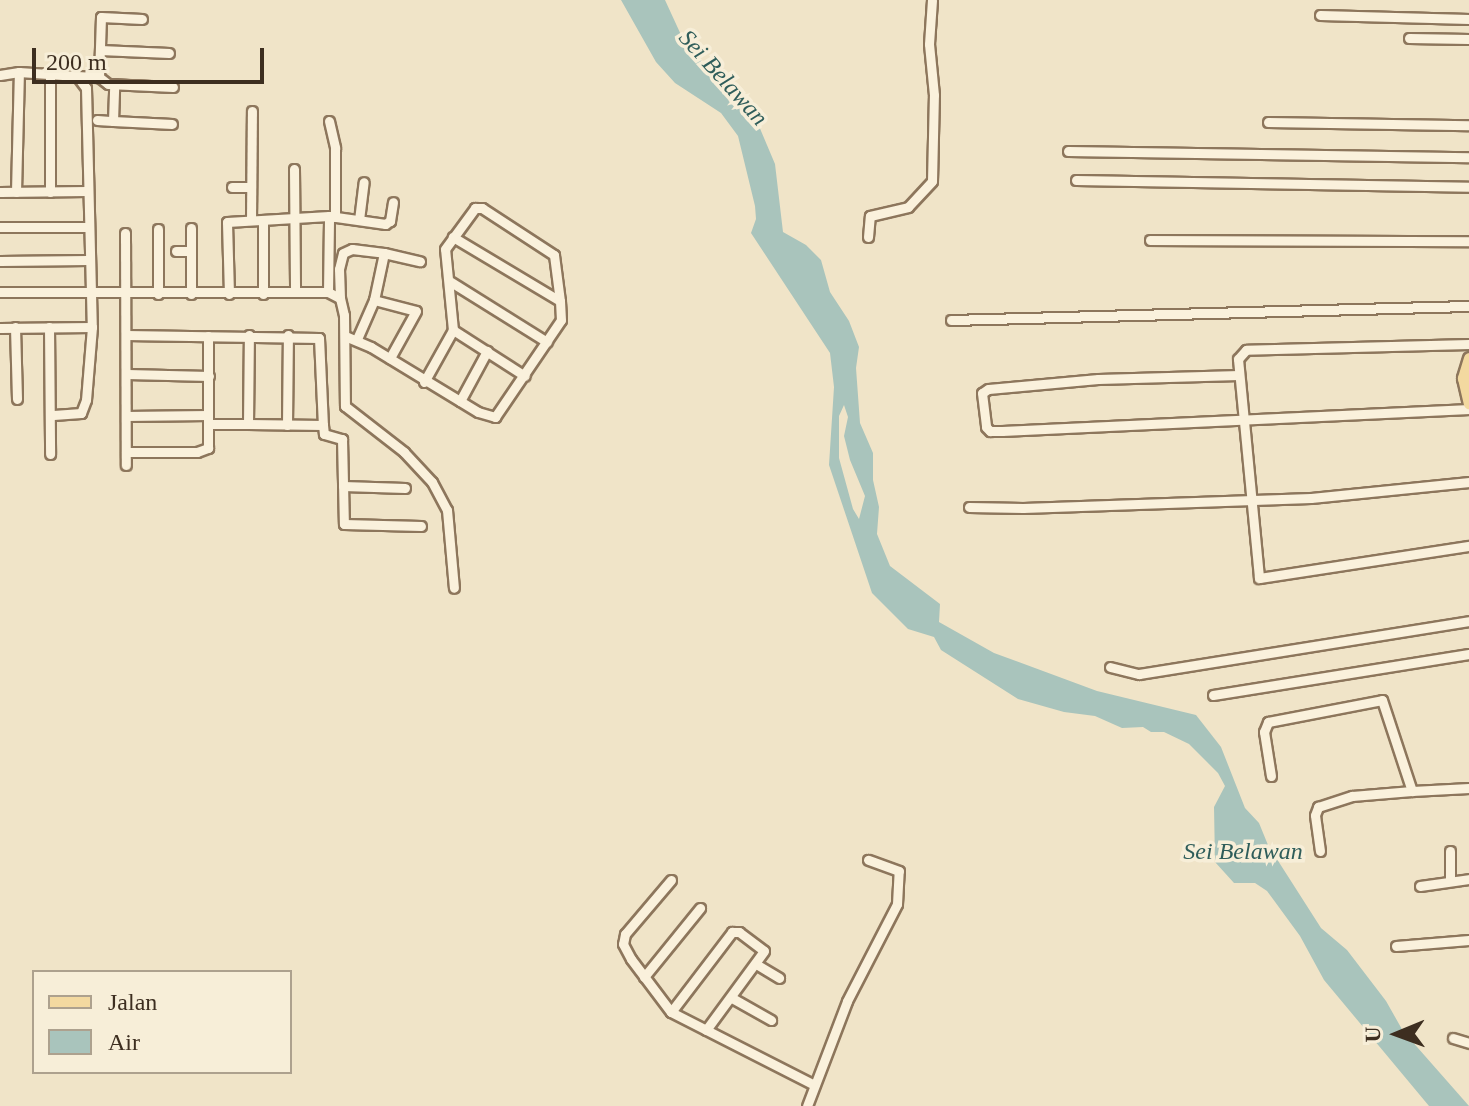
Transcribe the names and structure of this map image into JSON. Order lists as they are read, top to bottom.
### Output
{
  "water": ["Sei Belawan"],
  "legend": ["Jalan", "Air"],
  "scale_bar": "200 m",
  "north": "left"
}
